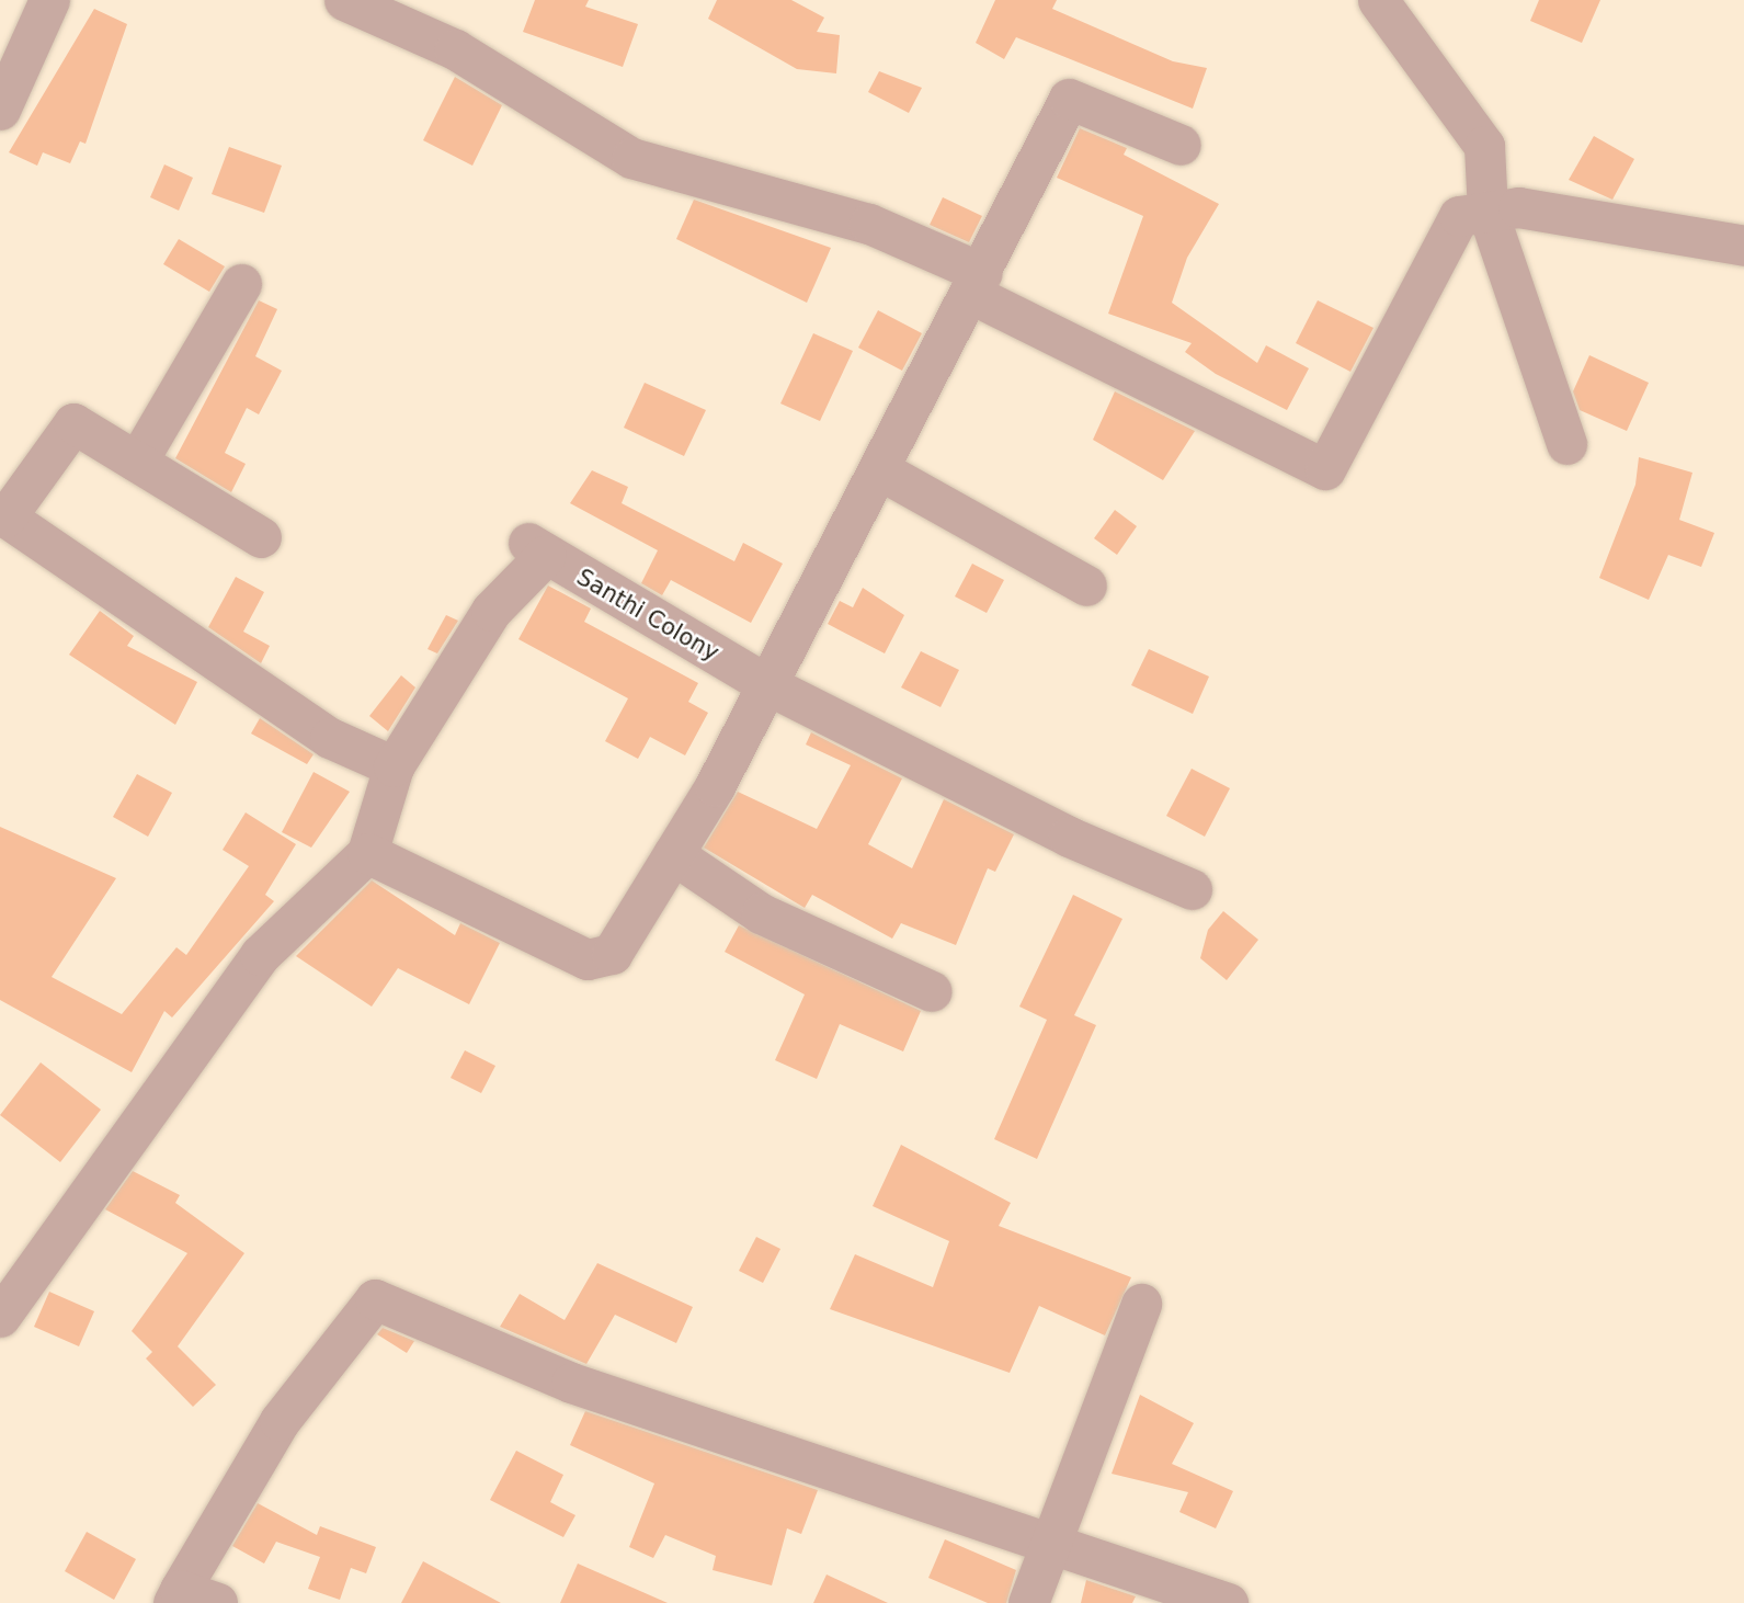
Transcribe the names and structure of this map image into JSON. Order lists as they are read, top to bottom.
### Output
{
  "streets": {
    "street": ["Santhi Colony"]
  }
}
